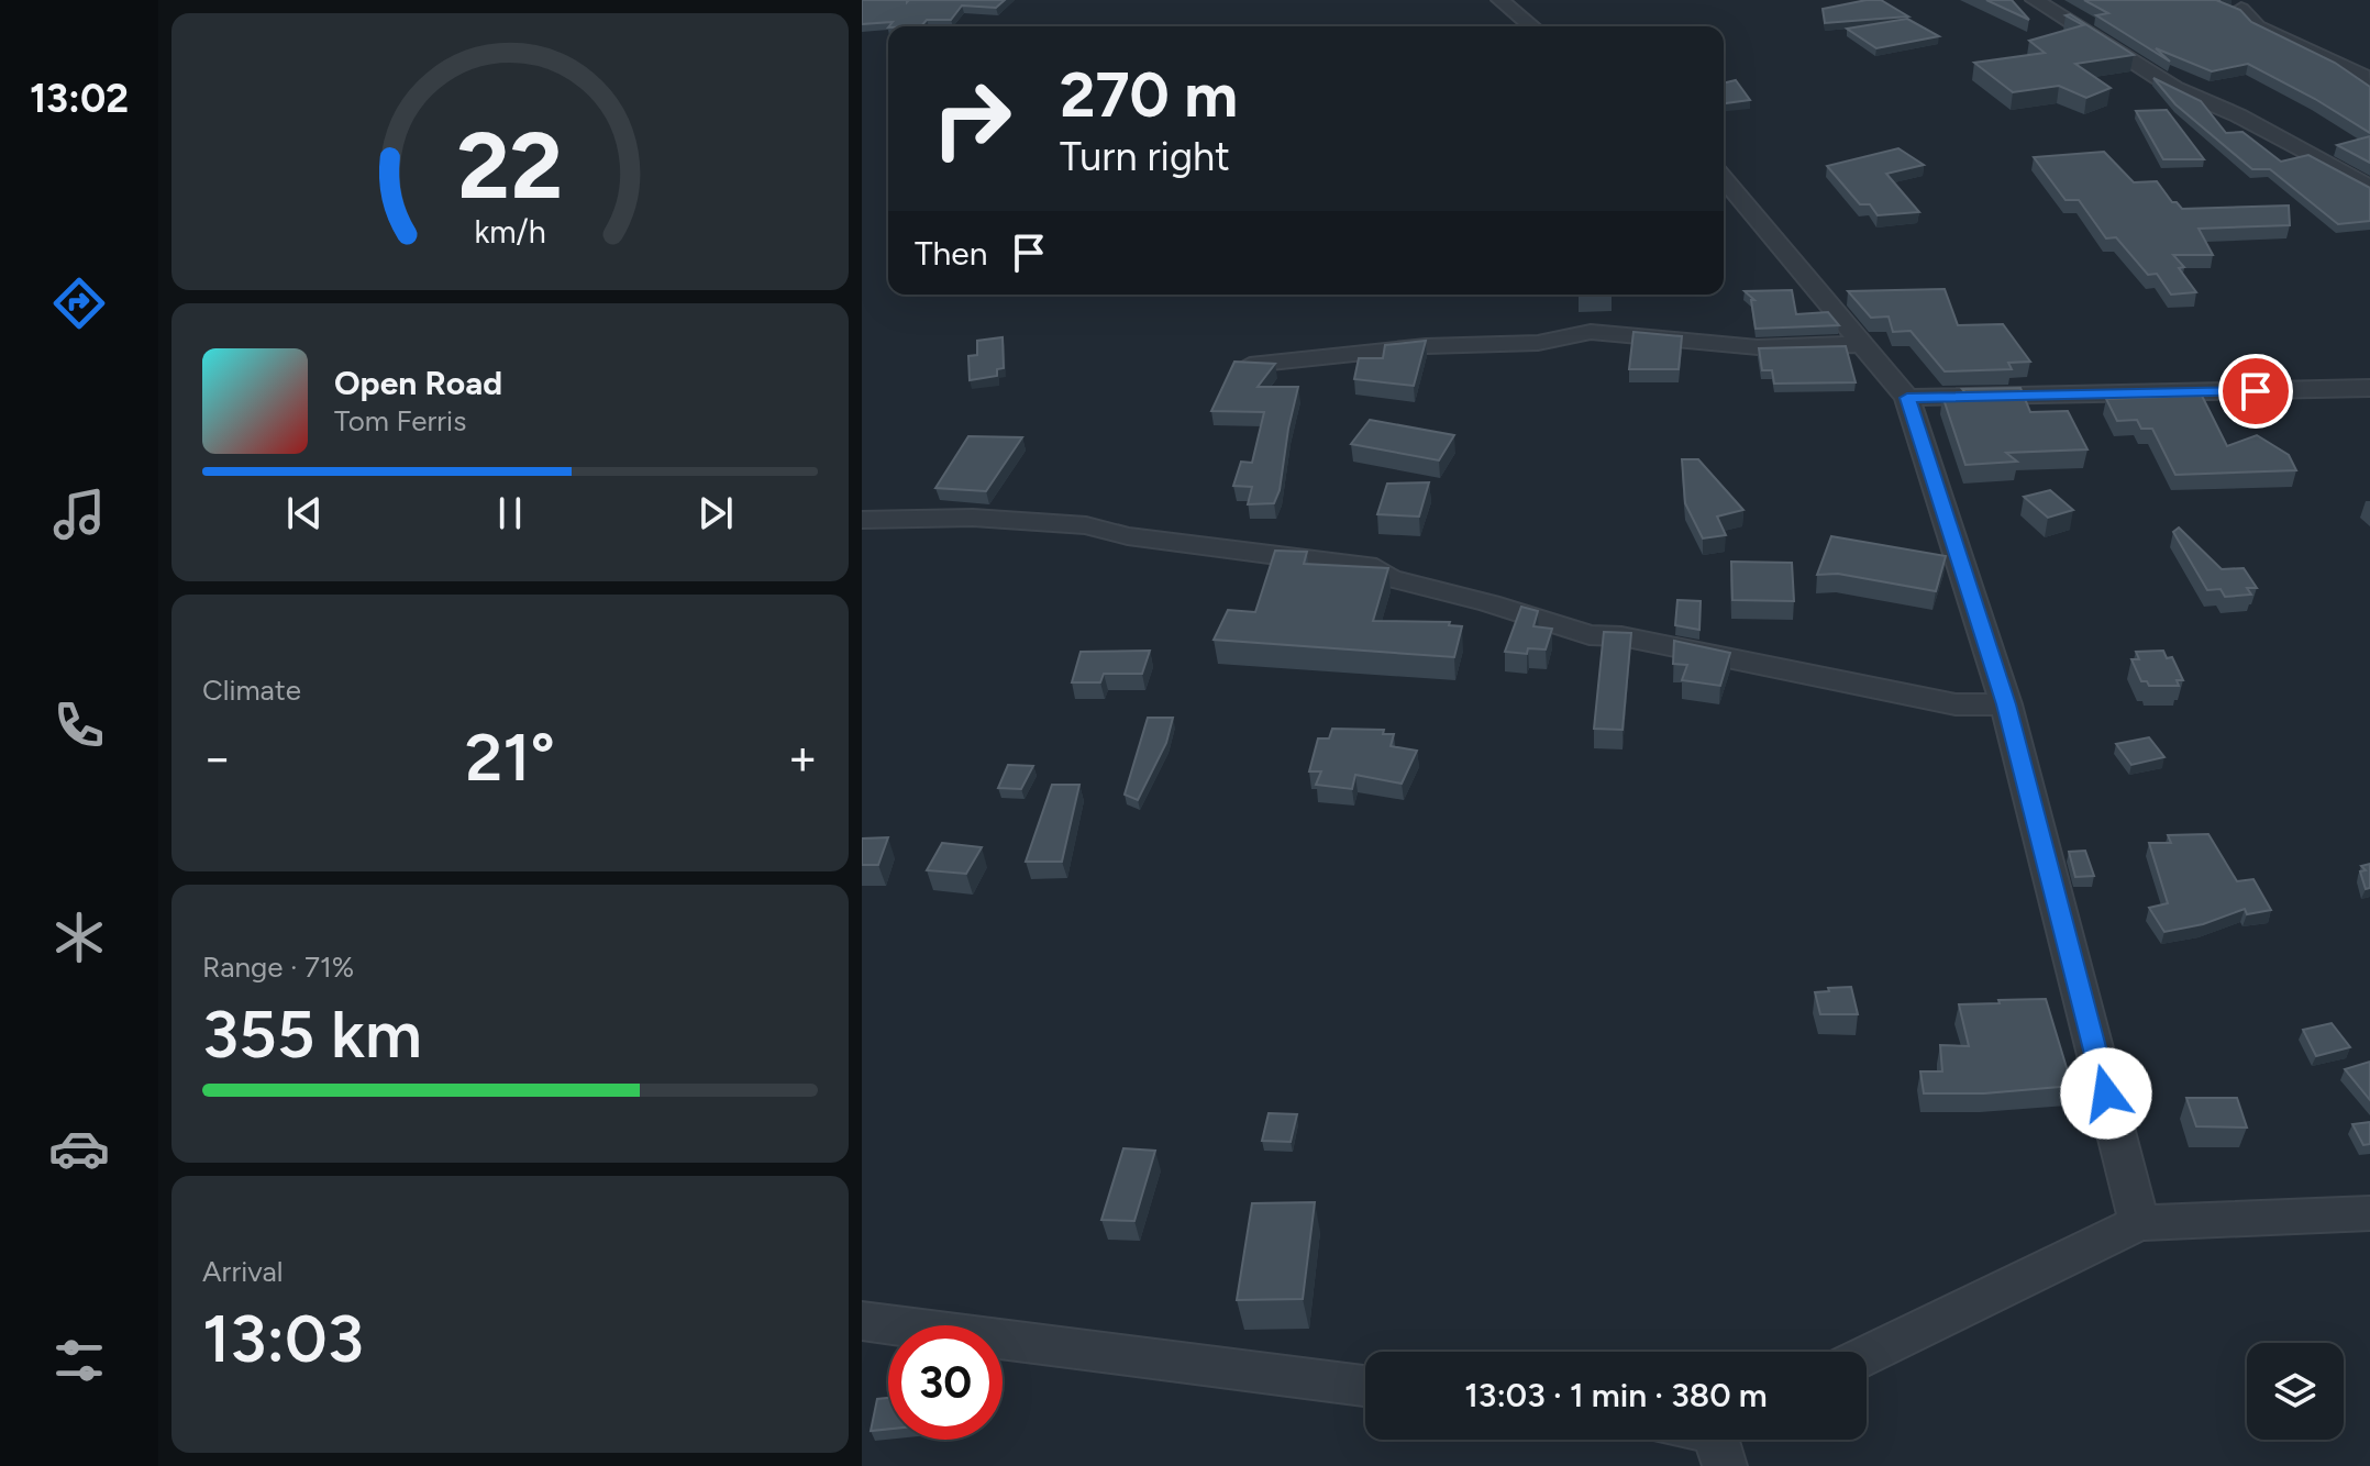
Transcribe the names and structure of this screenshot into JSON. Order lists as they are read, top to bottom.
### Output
{
  "page": {
    "tabs": "13:02",
    "turn": ["270 m", "Turn right"],
    "then": "Then",
    "song": ["Open Road", "Tom Ferris"],
    "tile": [
      "Climate",
      ["Range · 71%", "355 km"],
      ["Arrival", "13:03"]
    ],
    "heat": ["−", "21°", "+"],
    "limit": "30",
    "trip": "13:03 · 1 min · 380 m",
    "gauge": ["22", "km/h"]
  }
}
